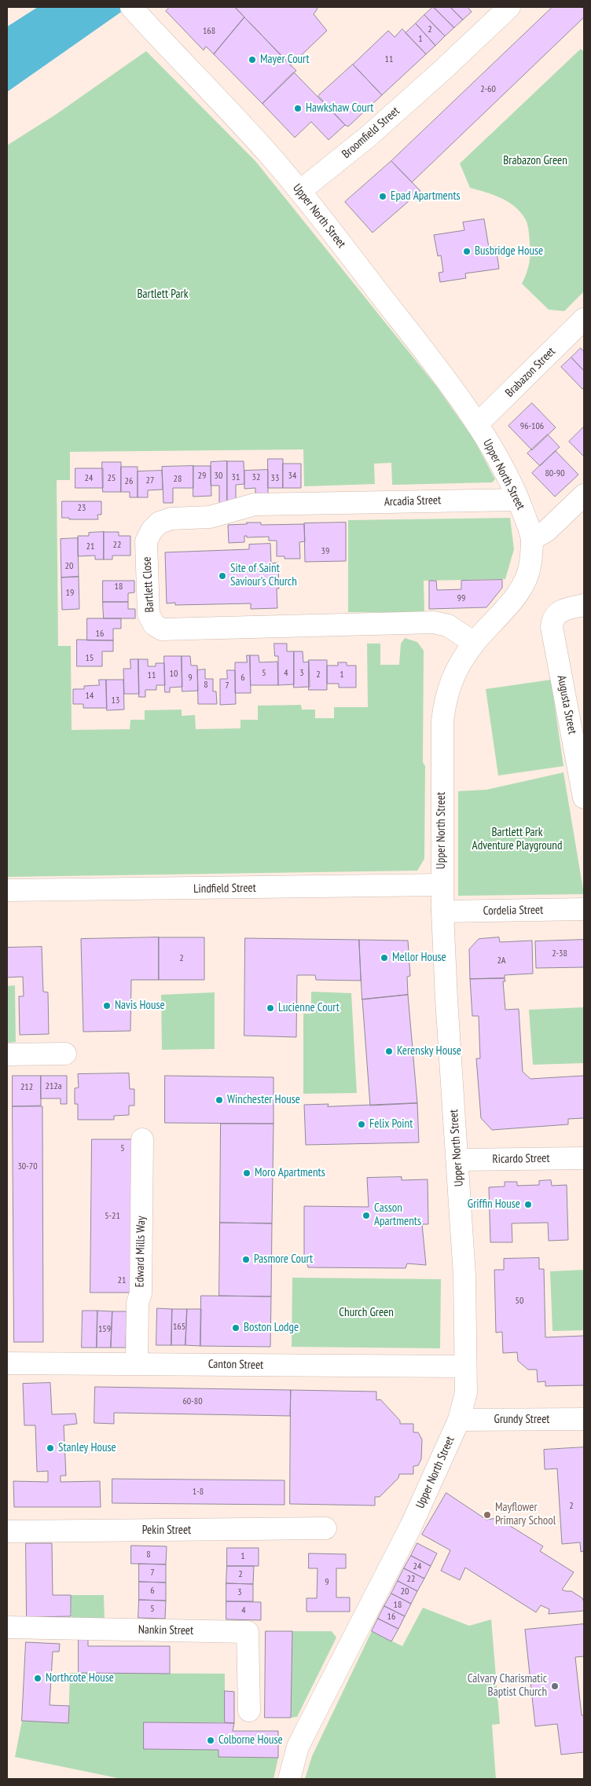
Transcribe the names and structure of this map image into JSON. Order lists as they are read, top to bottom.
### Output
{
  "streets": {
    "street": [
      "Broomfield Street",
      "Upper North Street",
      "Brabazon Street",
      "Arcadia Street",
      "Bartlett Close",
      "Augusta Street",
      "Lindfield Street",
      "Cordelia Street",
      "Ricardo Street",
      "Edward Mills Way",
      "Canton Street",
      "Grundy Street",
      "Pekin Street",
      "Nankin Street"
    ]
  },
  "crossings": [
    ["Broomfield Street", "Upper North Street"],
    ["Upper North Street", "Brabazon Street"],
    ["Upper North Street", "Arcadia Street"],
    ["Upper North Street", "Bartlett Close"],
    ["Upper North Street", "Lindfield Street"],
    ["Upper North Street", "Cordelia Street"],
    ["Upper North Street", "Ricardo Street"],
    ["Upper North Street", "Canton Street"],
    ["Upper North Street", "Grundy Street"],
    ["Arcadia Street", "Bartlett Close"],
    ["Edward Mills Way", "Canton Street"]
  ],
  "parks": [
    "Brabazon Green",
    "Bartlett Park",
    "Bartlett Park Adventure Playground",
    "Church Green"
  ],
  "places": [
    "Mayer Court",
    "Hawkshaw Court",
    "Epad Apartments",
    "Busbridge House",
    "Site of Saint Saviour's Church",
    "Mellor House",
    "Navis House",
    "Lucienne Court",
    "Kerensky House",
    "Winchester House",
    "Felix Point",
    "Moro Apartments",
    "Griffin House",
    "Casson Apartments",
    "Pasmore Court",
    "Boston Lodge",
    "Stanley House",
    "Mayflower Primary School",
    "Northcote House",
    "Calvary Charismatic Baptist Church",
    "Colborne House"
  ],
  "house_numbers": [
    "2",
    "168",
    "1",
    "11",
    "2-60",
    "96-106",
    "80-90",
    "29",
    "30",
    "34",
    "31",
    "32",
    "24",
    "25",
    "33",
    "28",
    "27",
    "26",
    "23",
    "22",
    "21",
    "39",
    "20",
    "18",
    "19",
    "99",
    "16",
    "15",
    "5",
    "4",
    "3",
    "10",
    "2",
    "1",
    "11",
    "9",
    "6",
    "8",
    "7",
    "14",
    "13",
    "2-38",
    "2",
    "2A",
    "212a",
    "212",
    "5",
    "30-70",
    "5-21",
    "21",
    "50",
    "165",
    "159",
    "60-80",
    "1-8",
    "2",
    "8",
    "1",
    "24",
    "7",
    "2",
    "22",
    "9",
    "6",
    "20",
    "3",
    "18",
    "5",
    "4",
    "16"
  ]
}
